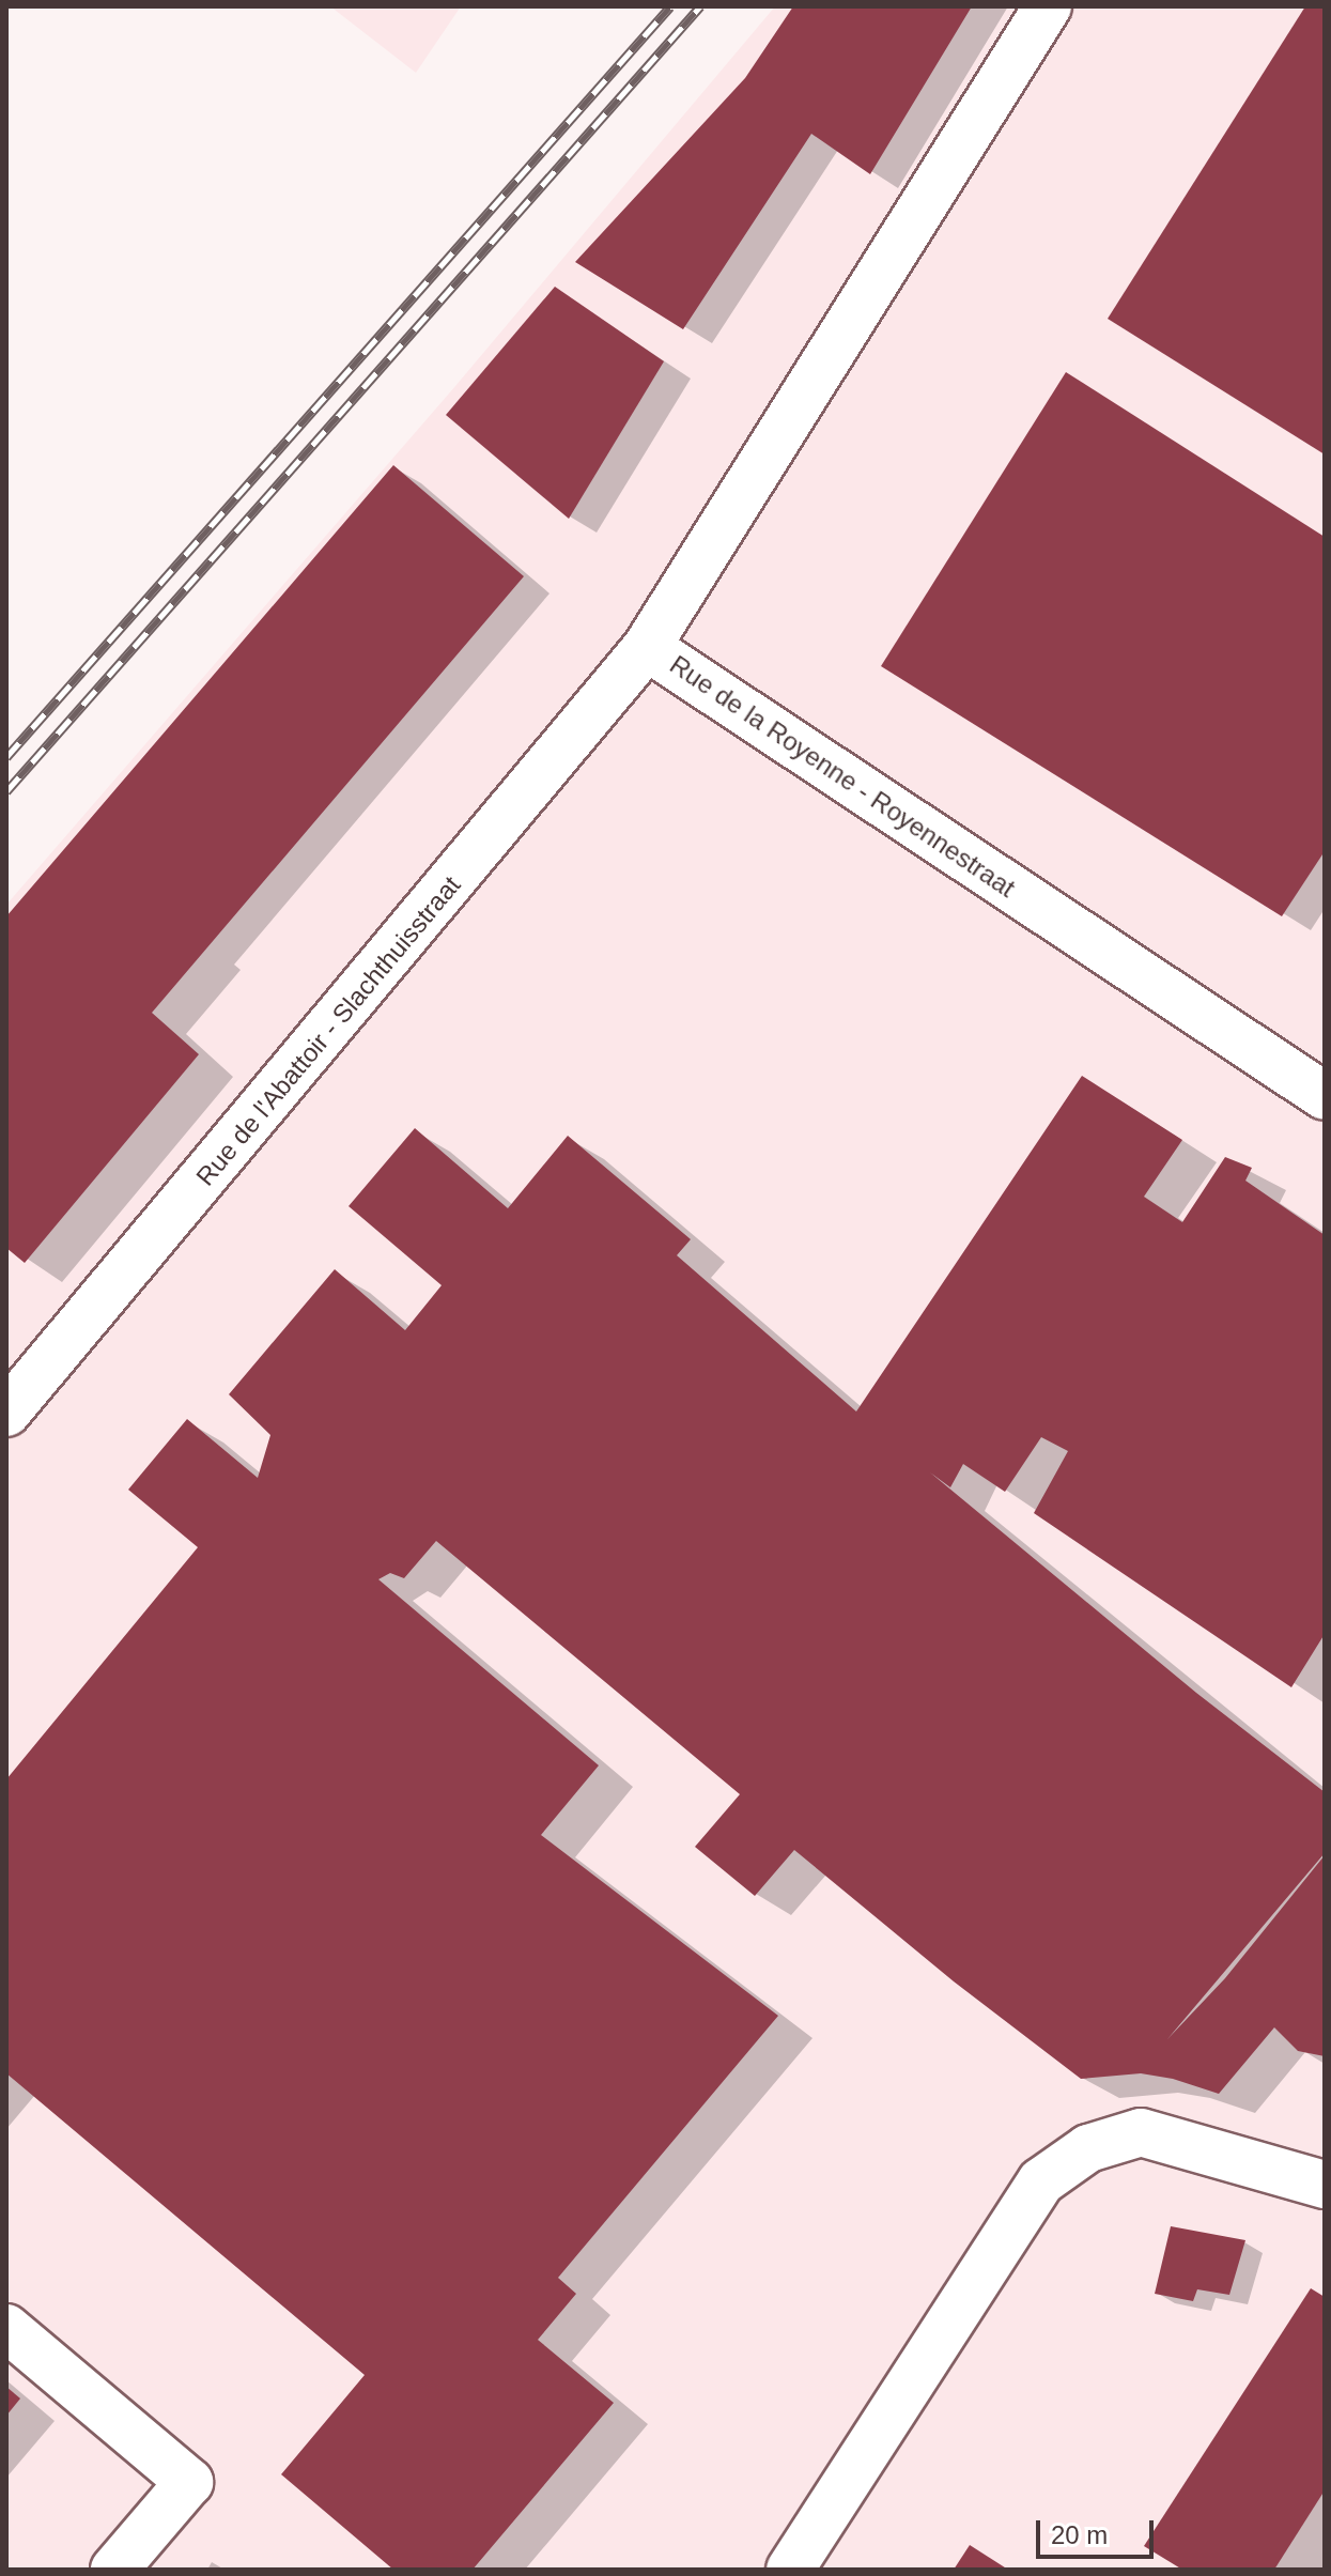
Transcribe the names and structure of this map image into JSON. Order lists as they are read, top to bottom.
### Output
{
  "streets": {
    "street": ["Rue de la Royenne - Royennestraat", "Rue de l'Abattoir - Slachthuisstraat"]
  },
  "crossings": [
    ["Rue de la Royenne - Royennestraat", "Rue de l'Abattoir - Slachthuisstraat"]
  ],
  "scale_bar": "20 m"
}
